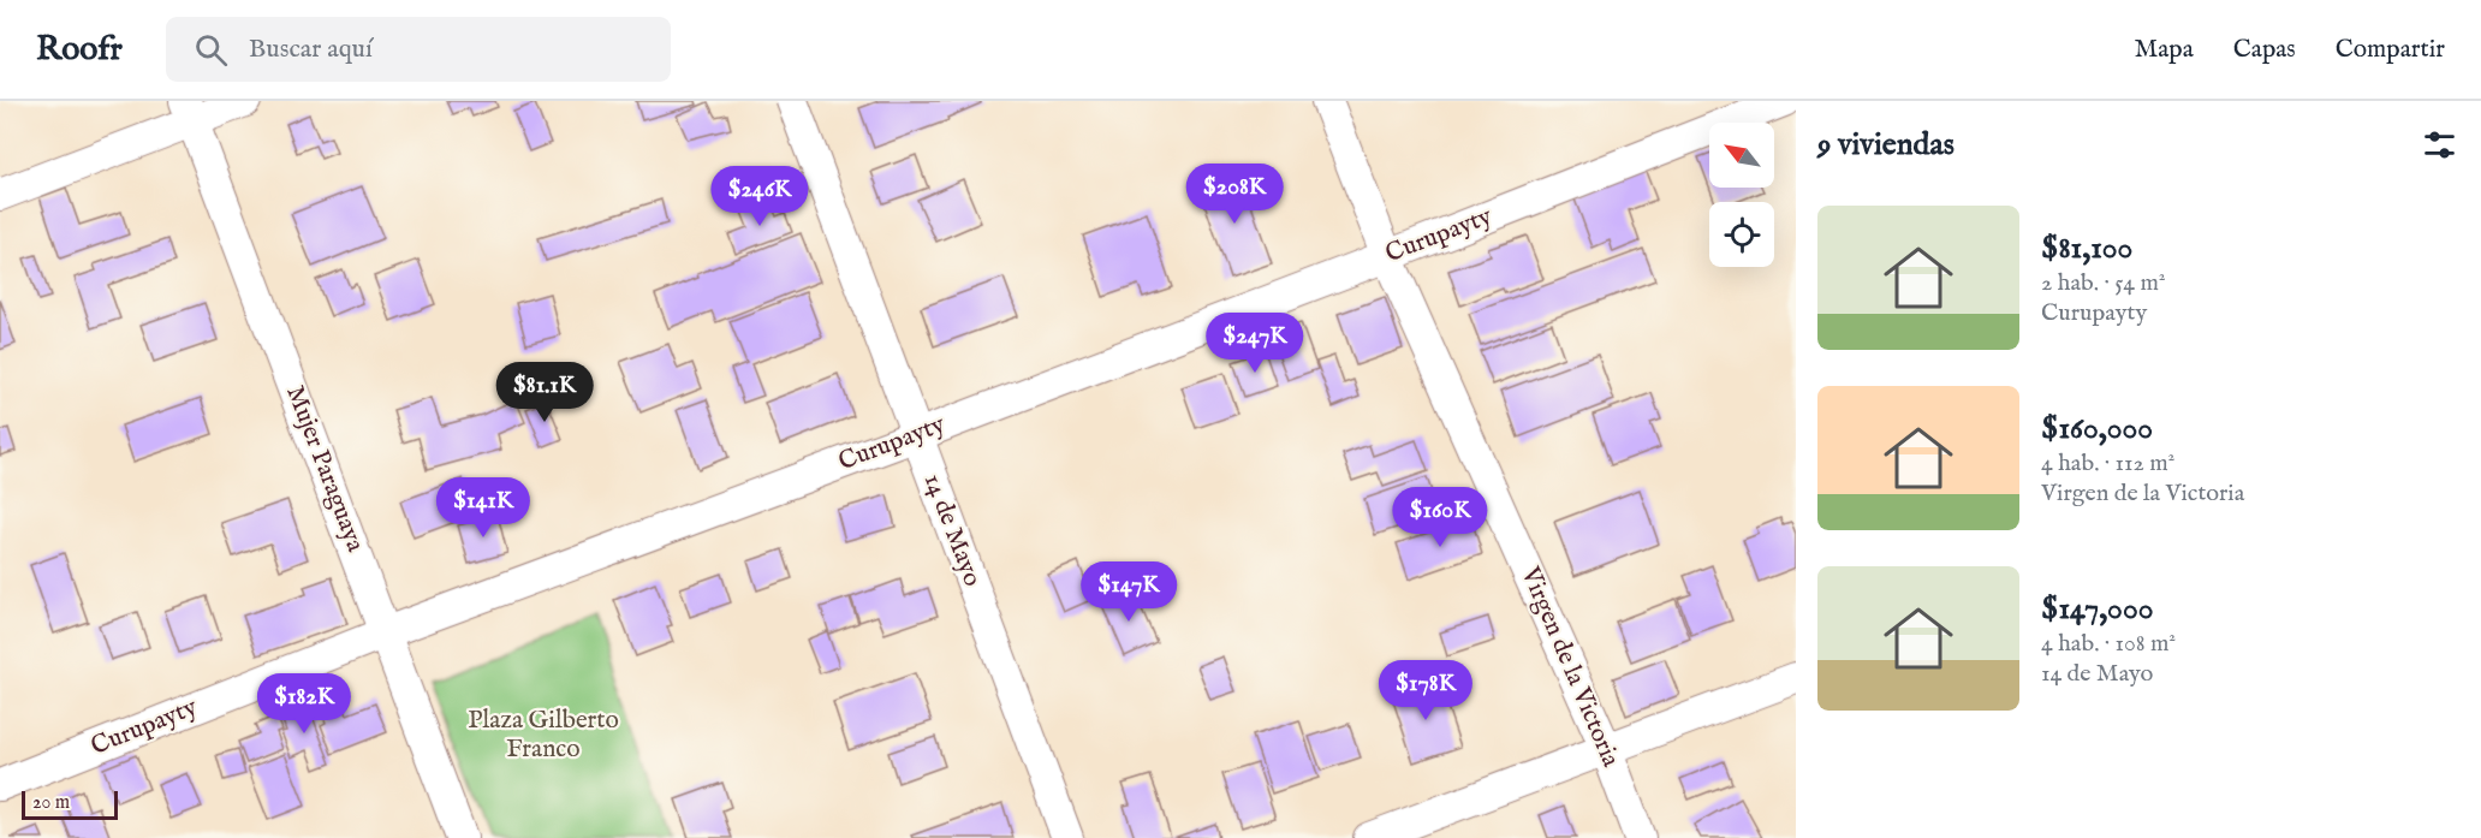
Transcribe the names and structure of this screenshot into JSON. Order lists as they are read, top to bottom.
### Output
{
  "streets": {
    "street": [
      "Curupayty",
      "Mujer Paraguaya",
      "14 de Mayo",
      "Virgen de la Victoria"
    ]
  },
  "crossings": [
    ["Curupayty", "Mujer Paraguaya"],
    ["Curupayty", "14 de Mayo"],
    ["Curupayty", "Virgen de la Victoria"]
  ],
  "parks": ["Plaza Gilberto Franco"],
  "scale_bar": "20 m",
  "north": "top left",
  "page": {
    "header": "Roofr",
    "search": "Buscar aquí",
    "nav": ["Mapa", "Capas", "Compartir"],
    "heading": "9 viviendas",
    "price": [
      "$208K",
      "$246K",
      "$247K",
      "$81.1K",
      "$141K",
      "$160K",
      "$147K",
      "$178K",
      "$182K"
    ],
    "list": [
      {
        "name": "$81,100",
        "note": "2 hab. · 54 m² · Curupayty"
      },
      {
        "name": "$160,000",
        "note": "4 hab. · 112 m² · Virgen de la Victoria"
      },
      {
        "name": "$147,000",
        "note": "4 hab. · 108 m² · 14 de Mayo"
      }
    ],
    "scale": "20 m"
  }
}
